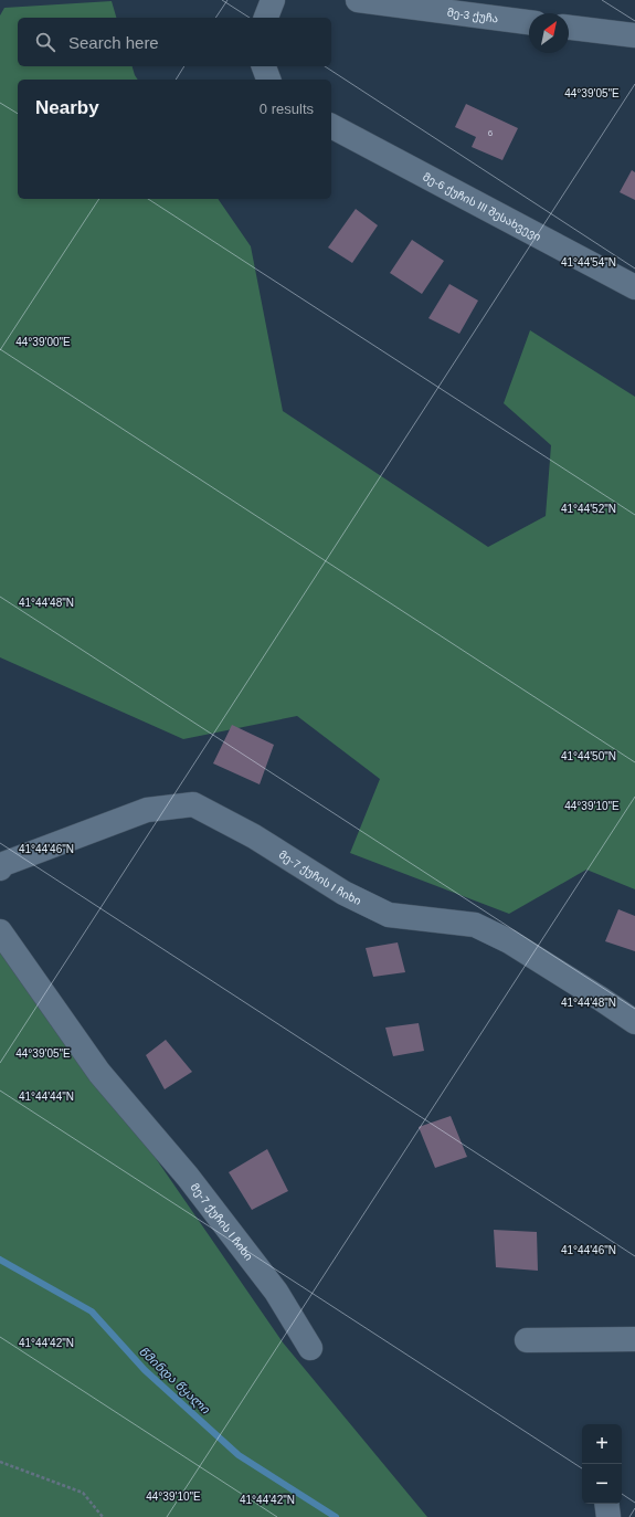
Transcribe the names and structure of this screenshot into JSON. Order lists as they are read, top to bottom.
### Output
{
  "streets": {
    "street": ["მე-3 ქუჩა", "მე-6 ქუჩის III შესახვევი", "მე-7 ქუჩის I ჩიხი"]
  },
  "water": ["წმინდა წყალი"],
  "house_numbers": ["6"],
  "north": "top right",
  "page": {
    "search": "Search here",
    "heading": ["Nearby", "0 results"],
    "map_buttons": ["+", "−"]
  },
  "coordinates": [
    "44°39'05\"E",
    "41°44'54\"N",
    "44°39'00\"E",
    "41°44'52\"N",
    "41°44'48\"N",
    "41°44'50\"N",
    "44°39'10\"E",
    "41°44'46\"N",
    "41°44'44\"N",
    "41°44'42\"N"
  ]
}
